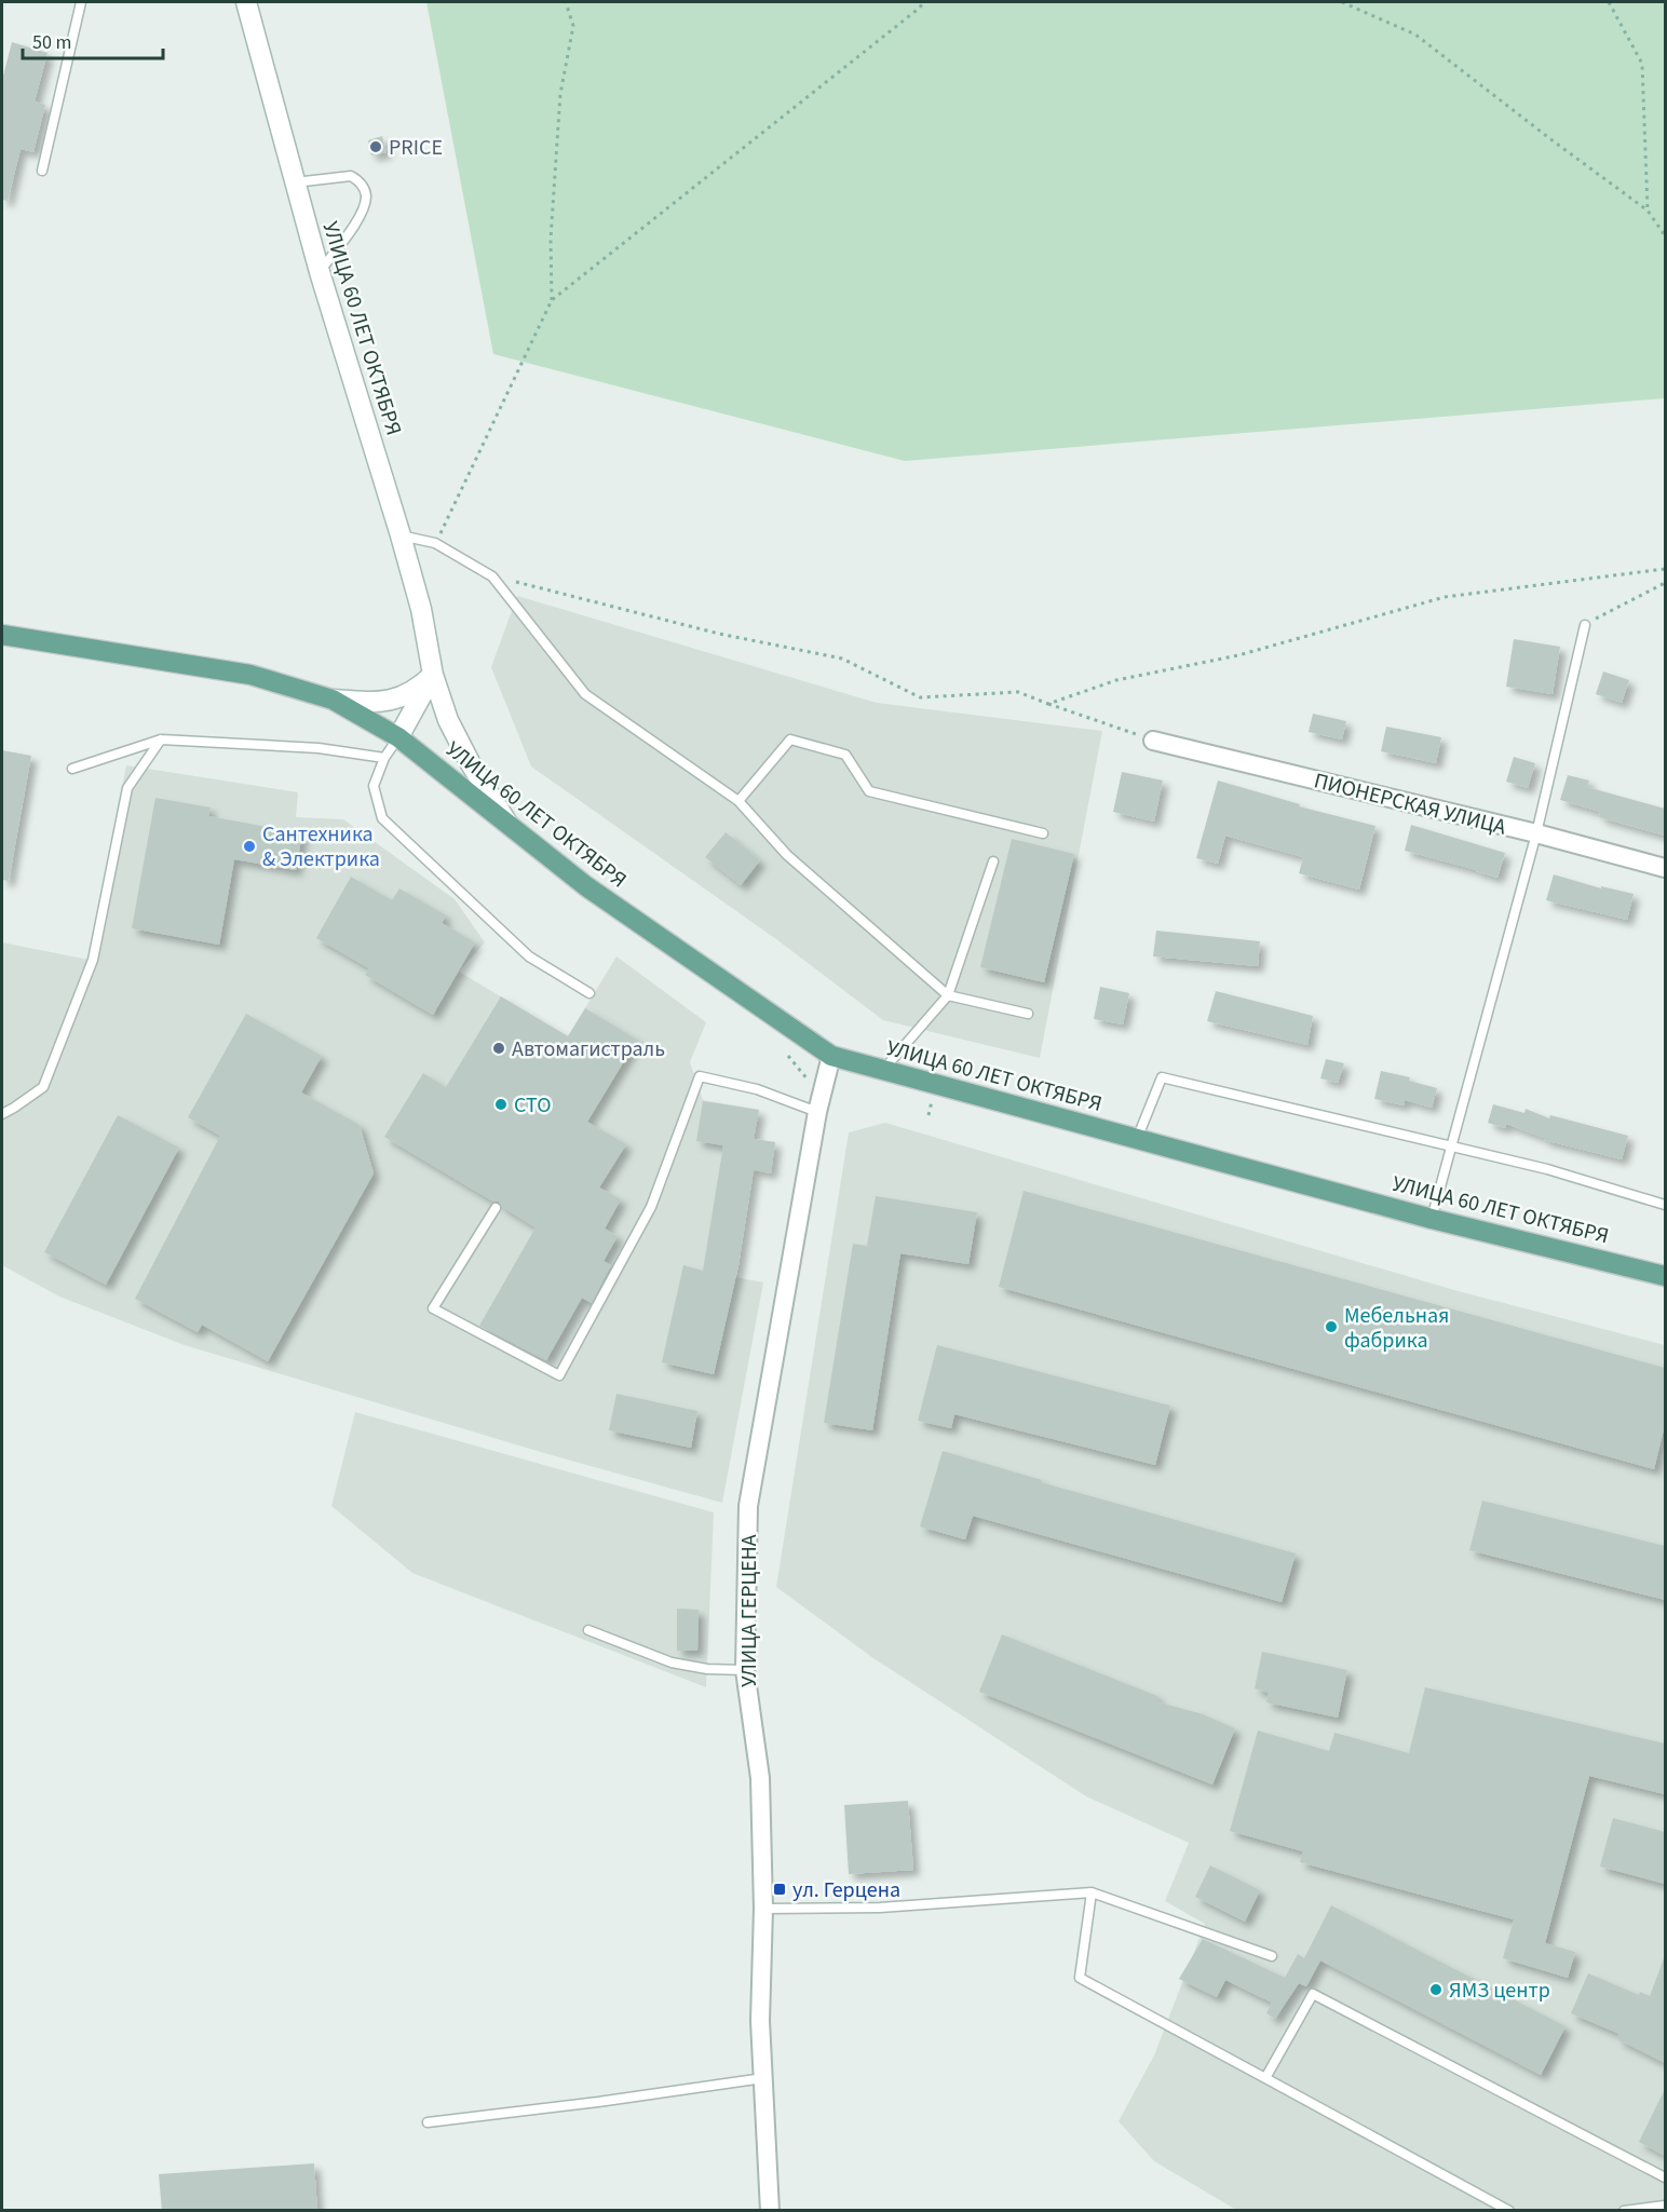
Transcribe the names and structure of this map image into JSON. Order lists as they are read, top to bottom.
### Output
{
  "streets": {
    "main road": ["УЛИЦА 60 ЛЕТ ОКТЯБРЯ"],
    "street": ["ПИОНЕРСКАЯ УЛИЦА", "УЛИЦА ГЕРЦЕНА"]
  },
  "crossings": [
    ["УЛИЦА 60 ЛЕТ ОКТЯБРЯ", "УЛИЦА ГЕРЦЕНА"]
  ],
  "places": {
    "other": [
      "PRICE",
      "Сантехника & Электрика",
      "Автомагистраль",
      "СТО",
      "Мебельная фабрика",
      "ЯМЗ центр"
    ],
    "transit": ["ул. Герцена"]
  },
  "scale_bar": "50 m"
}
